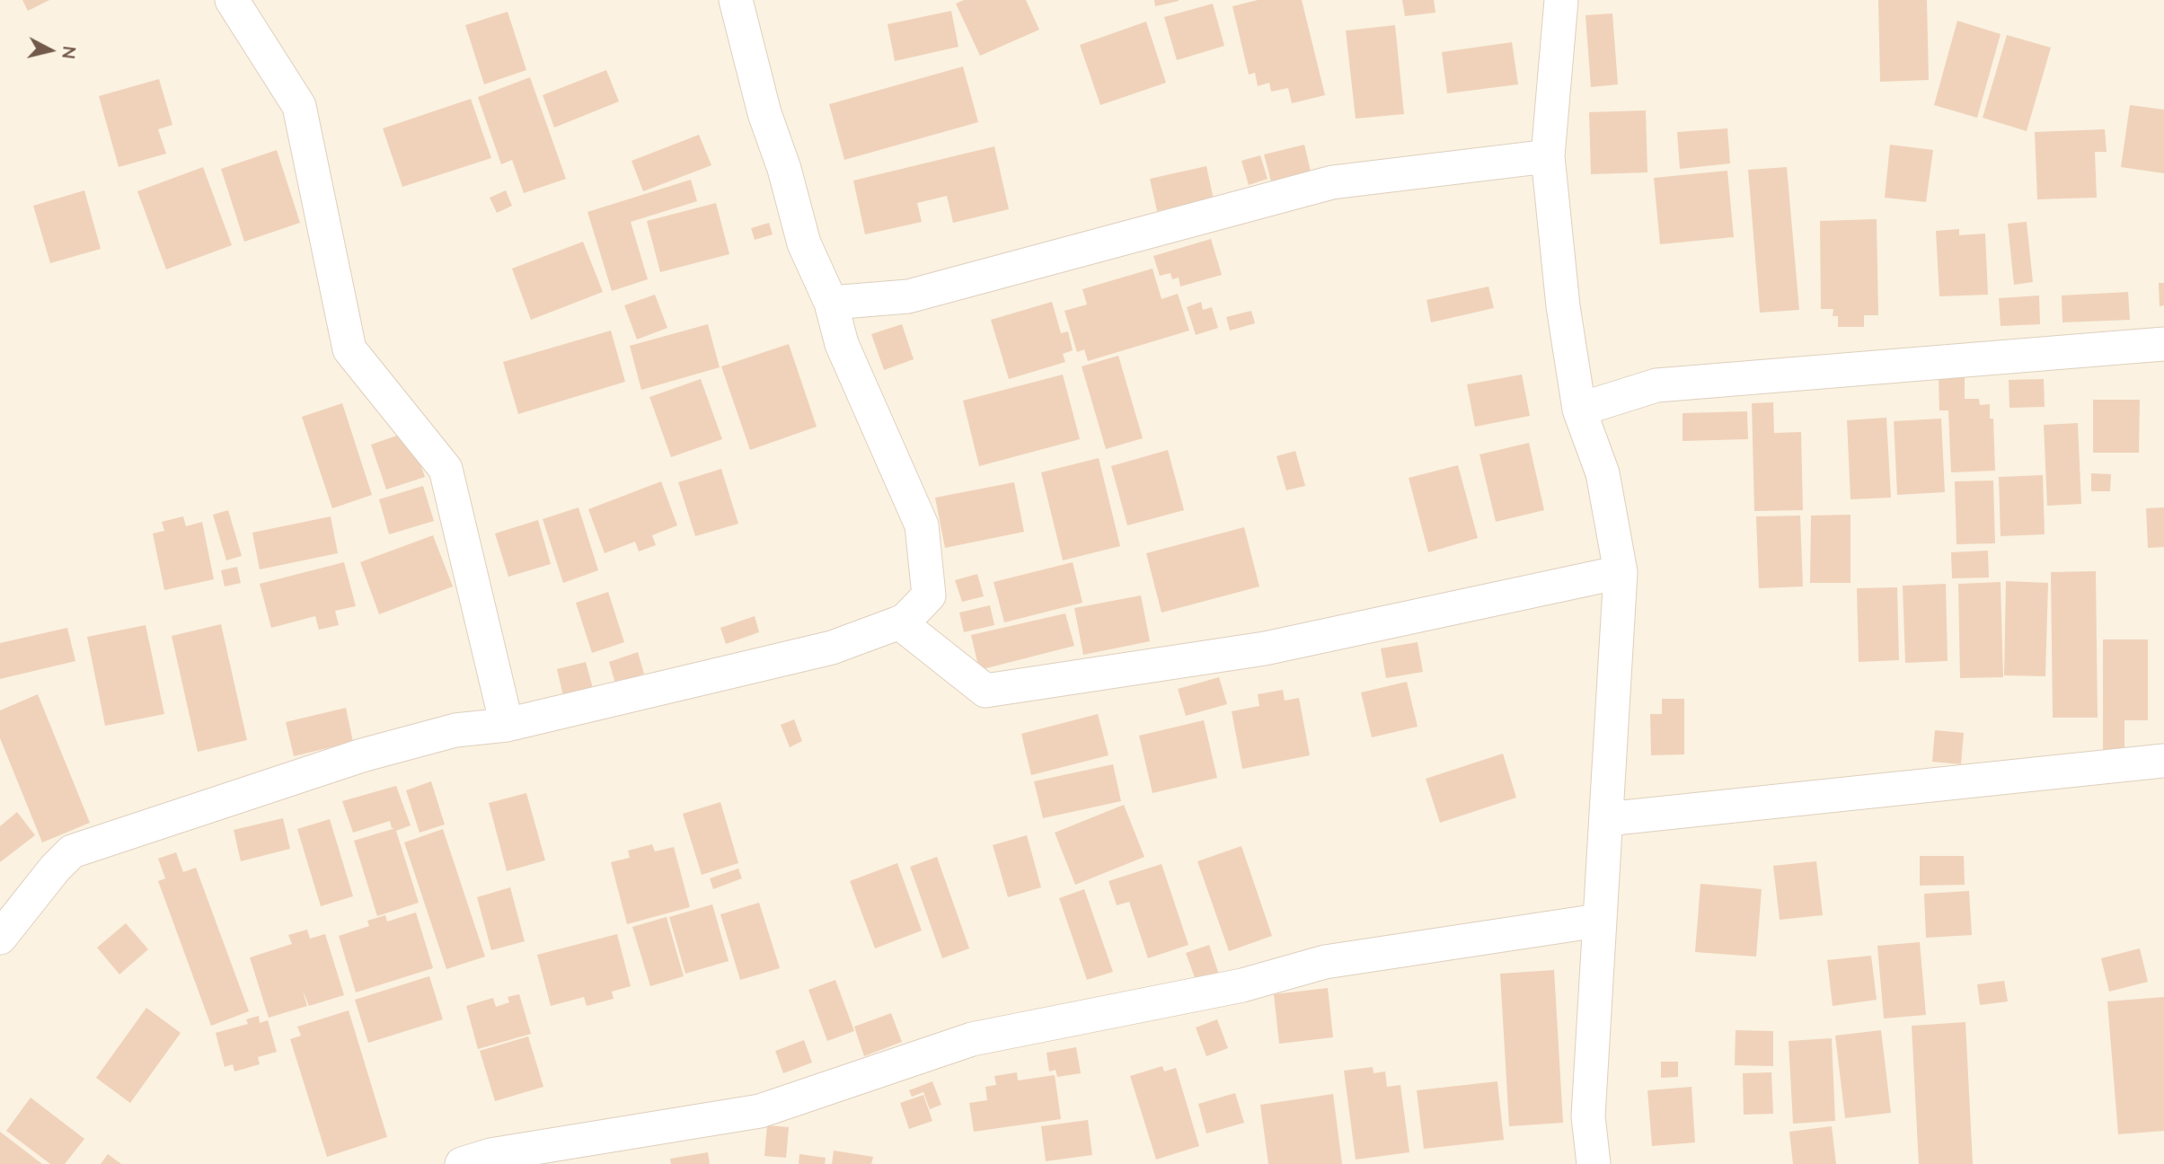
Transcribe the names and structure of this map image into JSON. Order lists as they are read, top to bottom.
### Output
{
  "north": "right"
}
